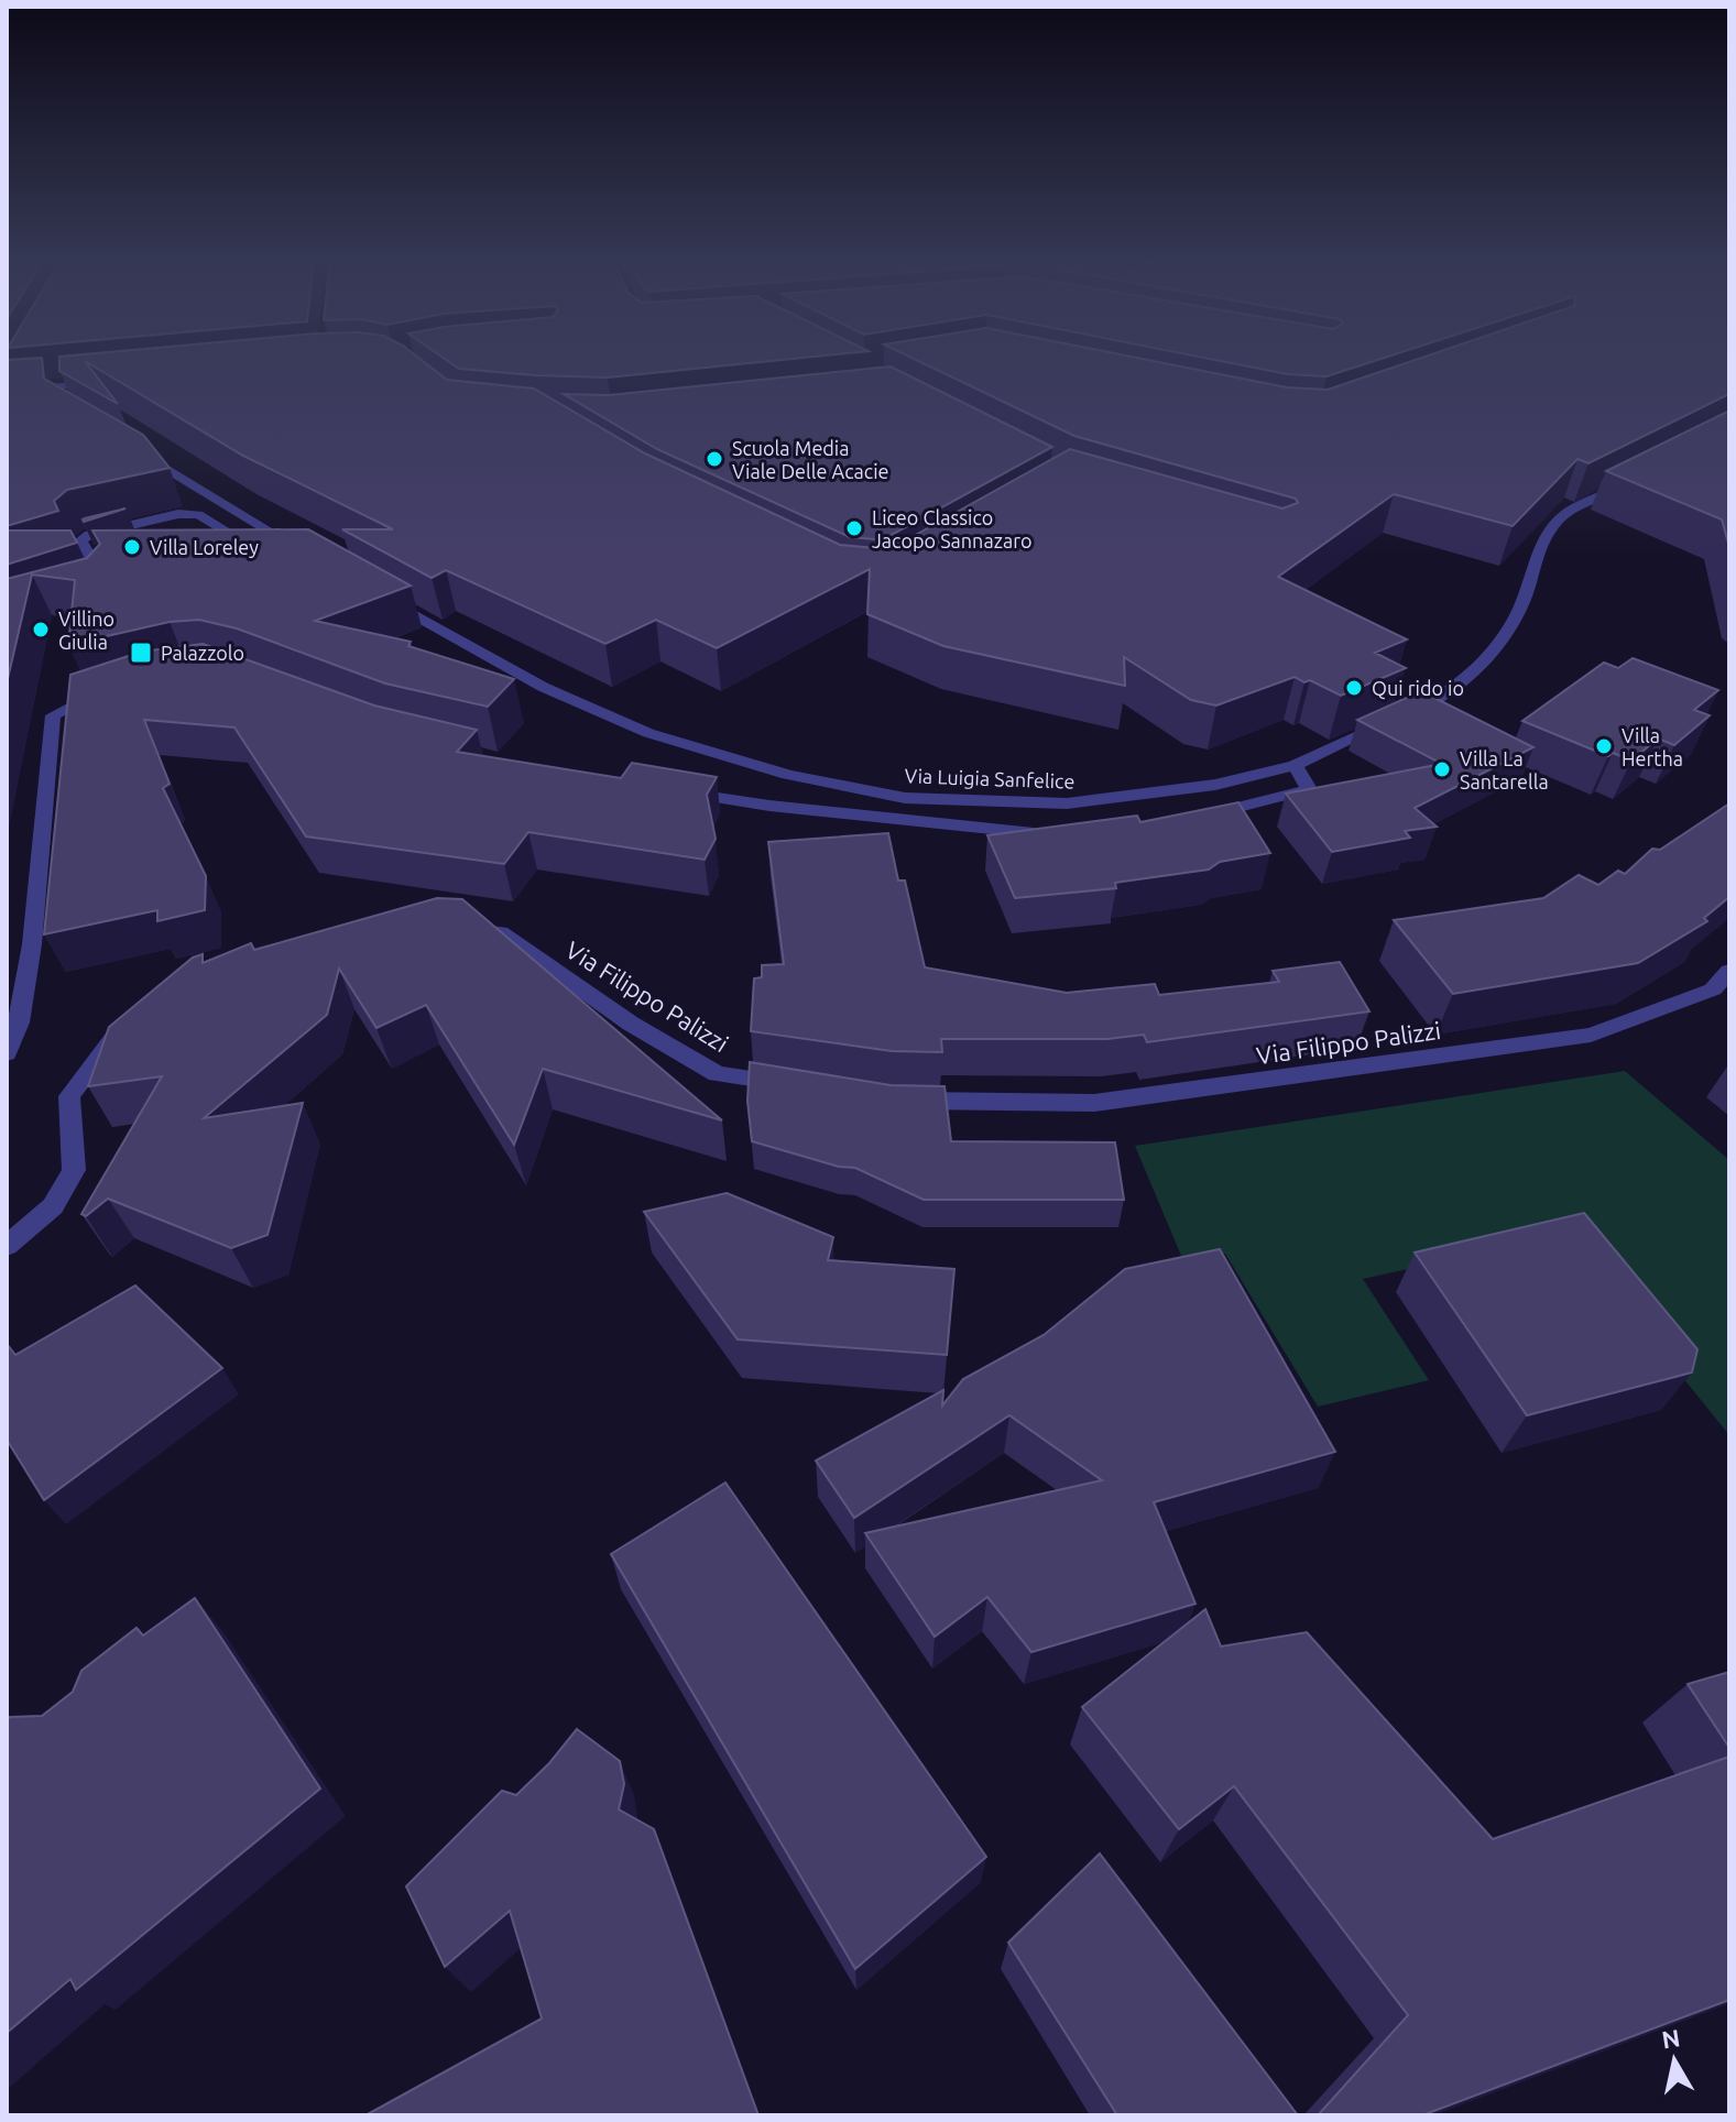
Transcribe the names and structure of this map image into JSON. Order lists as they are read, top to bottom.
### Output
{
  "streets": {
    "street": ["Via Luigia Sanfelice", "Via Filippo Palizzi"]
  },
  "places": {
    "other": [
      "Scuola Media Viale Delle Acacie",
      "Liceo Classico Jacopo Sannazaro",
      "Villa Loreley",
      "Villino Giulia",
      "Qui rido io",
      "Villa Hertha",
      "Villa La Santarella"
    ],
    "transit": ["Palazzolo"]
  },
  "north": "top"
}
